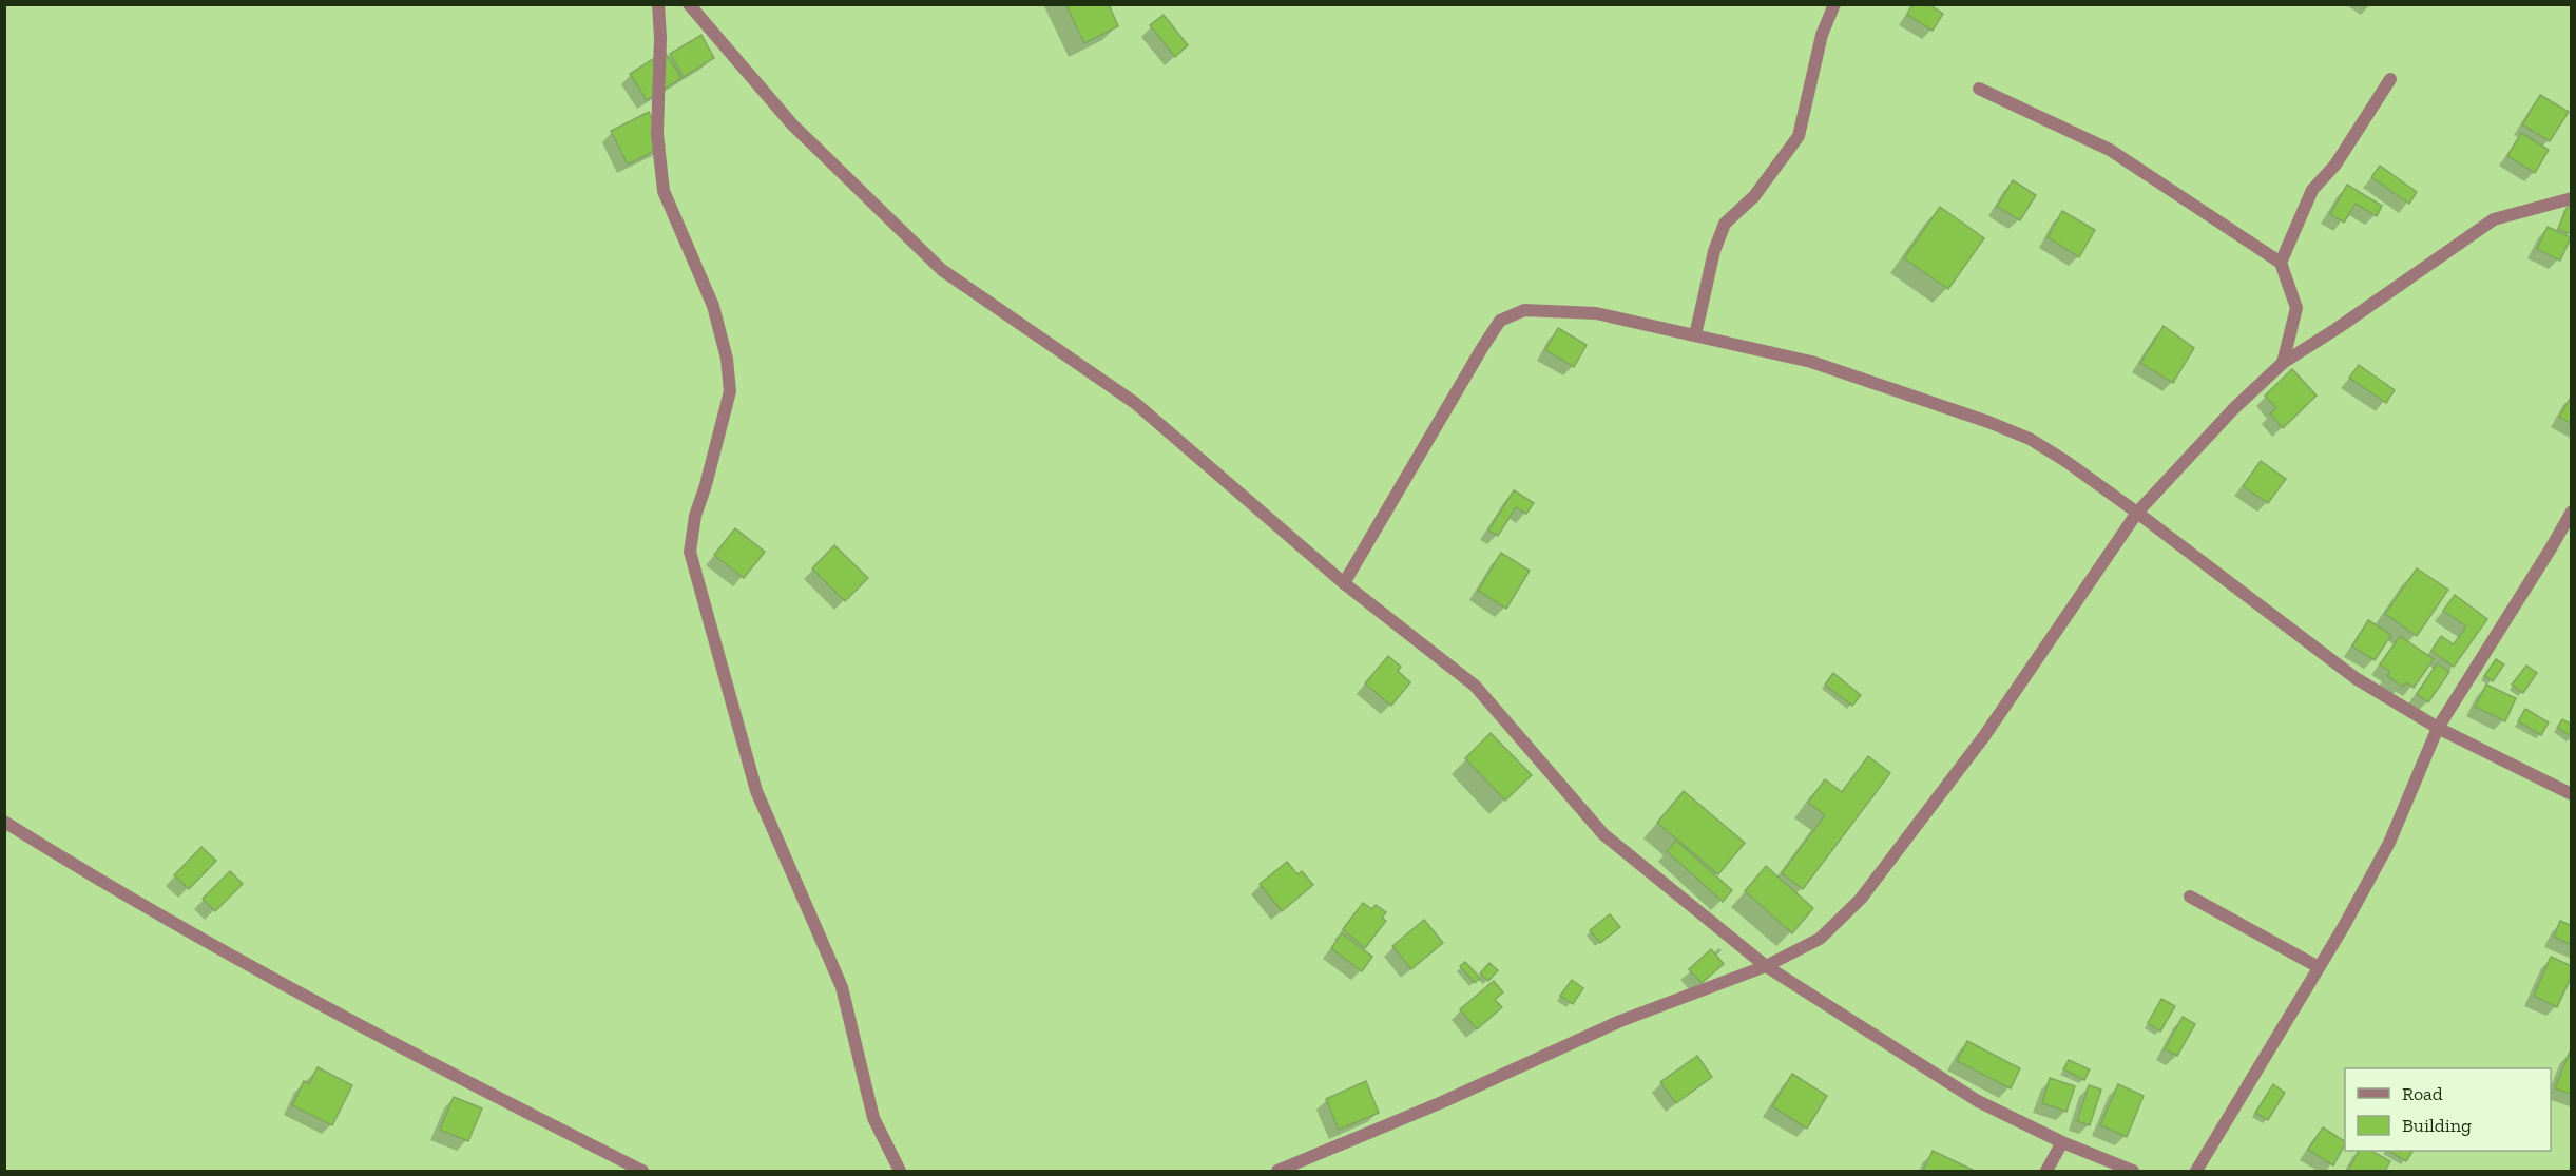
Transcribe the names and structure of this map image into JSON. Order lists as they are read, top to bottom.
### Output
{
  "legend": ["Road", "Building"]
}
